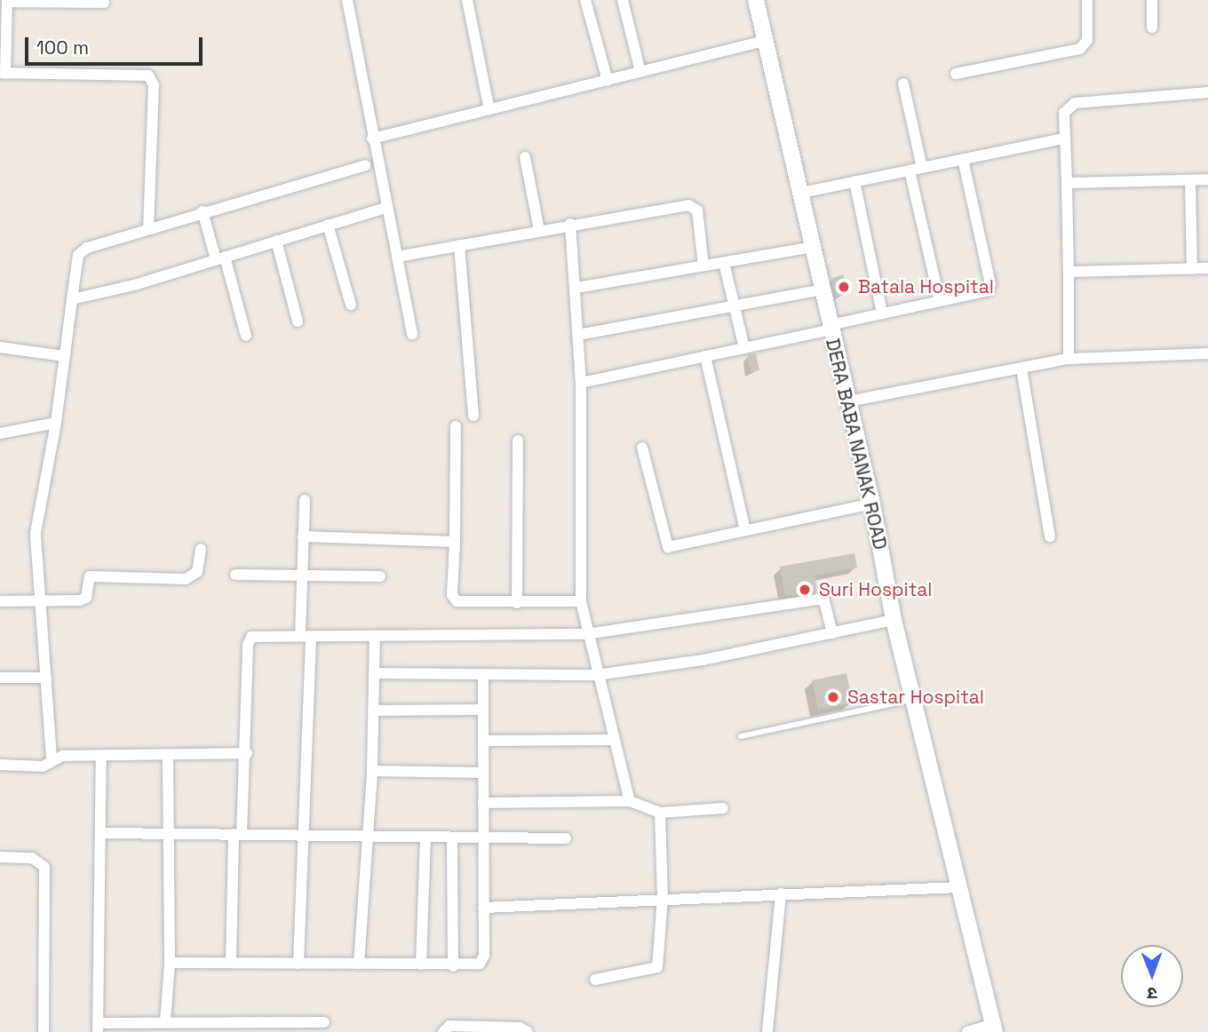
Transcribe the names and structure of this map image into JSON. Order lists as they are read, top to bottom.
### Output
{
  "streets": {
    "main road": ["DERA BABA NANAK ROAD"]
  },
  "places": ["Batala Hospital", "Suri Hospital", "Sastar Hospital"],
  "scale_bar": "100 m",
  "north": "bottom"
}
